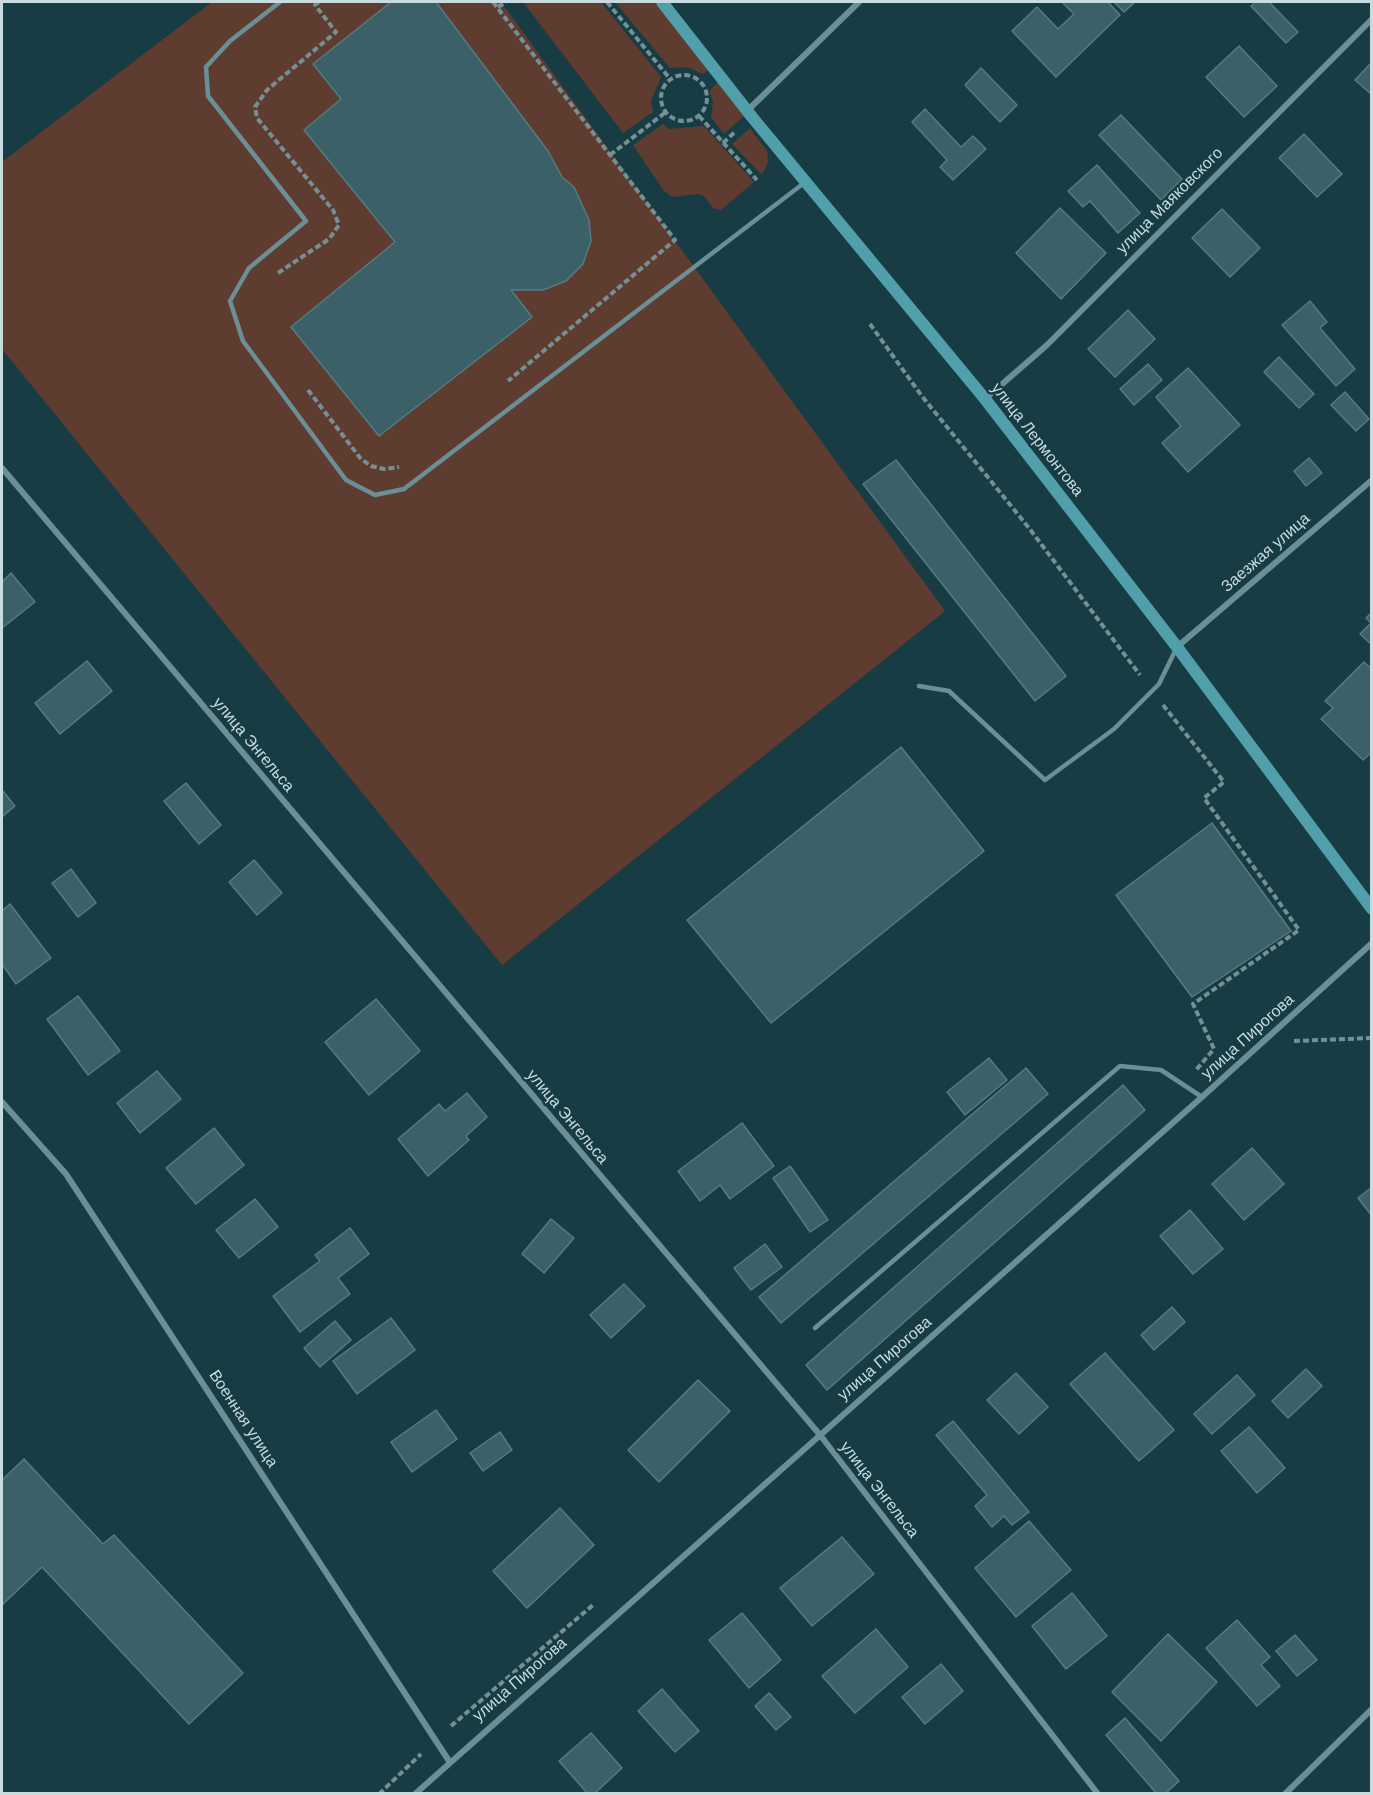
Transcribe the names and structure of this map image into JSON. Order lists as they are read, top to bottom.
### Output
{
  "streets": {
    "street": [
      "улица Маяковского",
      "улица Лермонтова",
      "Заезжая улица",
      "улица Энгельса",
      "улица Пирогова",
      "Военная улица"
    ]
  },
  "crossings": [
    ["улица Маяковского", "улица Лермонтова"],
    ["улица Лермонтова", "Заезжая улица"],
    ["улица Энгельса", "улица Пирогова"],
    ["улица Пирогова", "Военная улица"]
  ]
}
